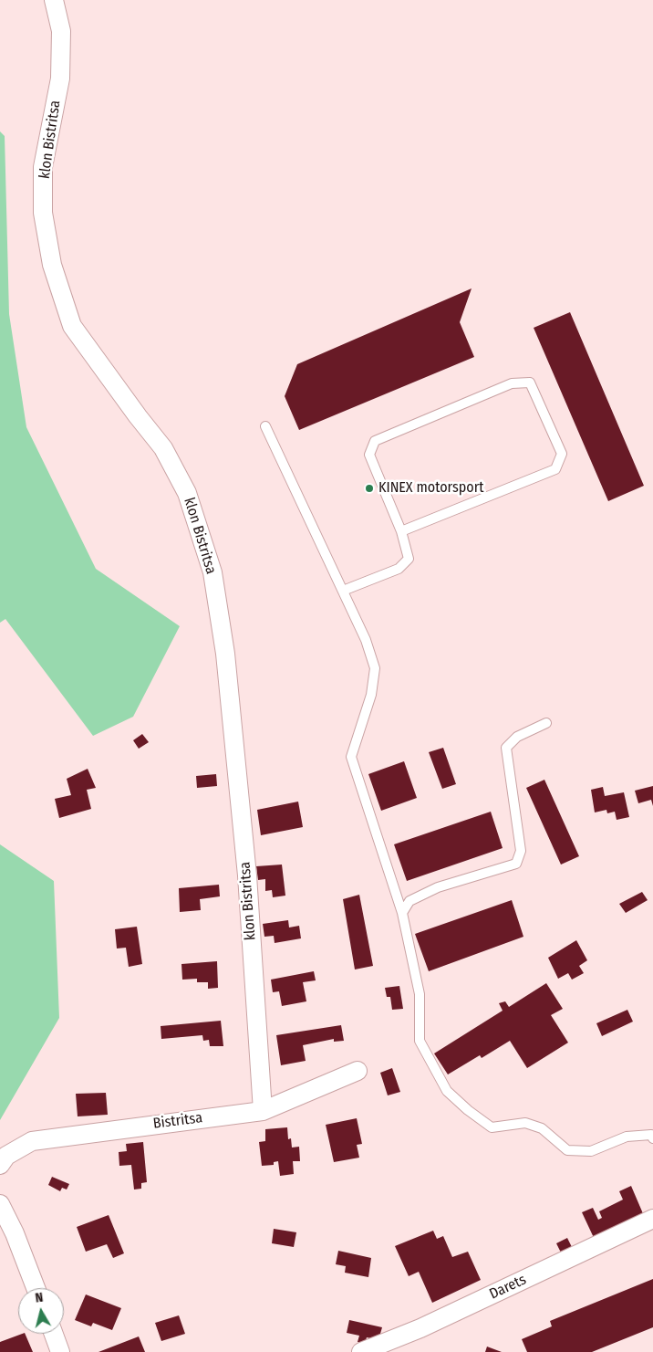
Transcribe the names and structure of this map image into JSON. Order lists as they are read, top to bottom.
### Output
{
  "streets": {
    "street": ["klon Bistritsa", "Bistritsa", "Darets"]
  },
  "crossings": [
    ["klon Bistritsa", "Bistritsa"]
  ],
  "places": ["KINEX motorsport"],
  "north": "top"
}
